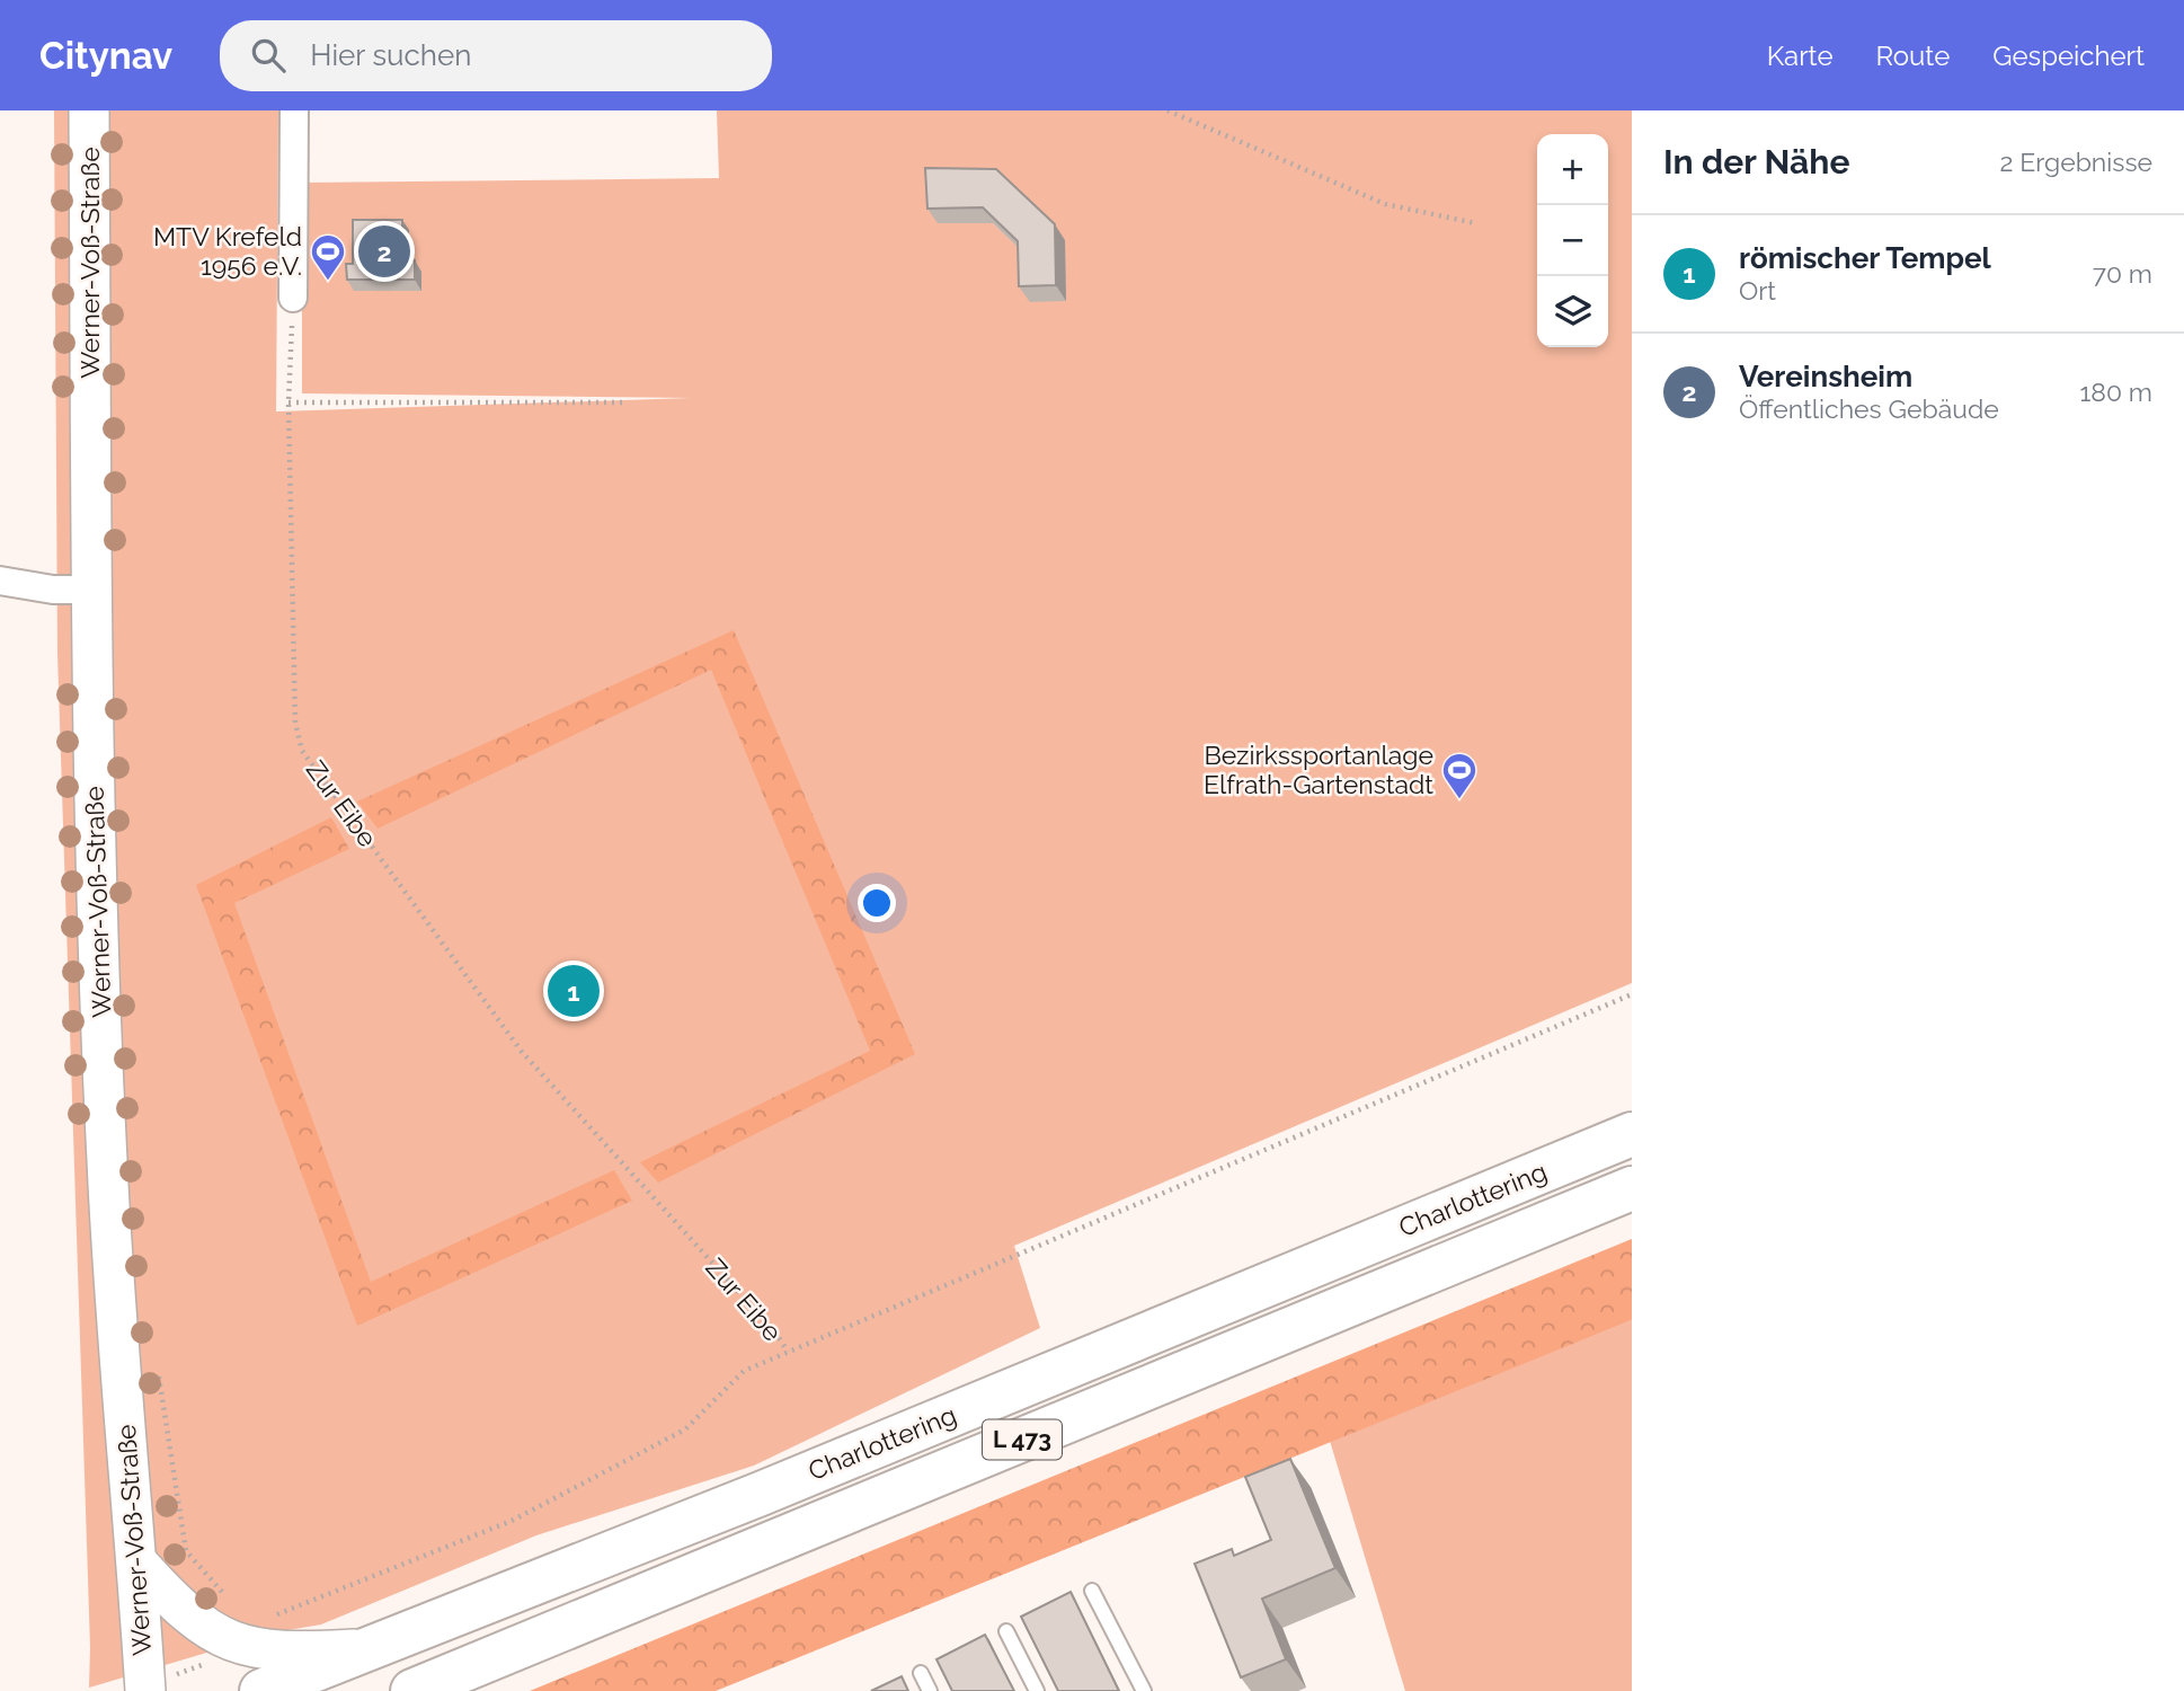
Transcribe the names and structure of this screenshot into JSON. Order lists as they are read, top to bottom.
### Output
{
  "streets": {
    "highway": ["Charlottering", "L 473"],
    "main road": ["Werner-Voß-Straße"],
    "path": ["Zur Eibe"]
  },
  "crossings": [
    ["Werner-Voß-Straße", "L 473"],
    ["Charlottering", "L 473"]
  ],
  "places": {
    "sports": ["MTV Krefeld 1956 e.V.", "Bezirkssportanlage Elfrath-Gartenstadt"]
  },
  "page": {
    "header": "Citynav",
    "search": "Hier suchen",
    "nav": ["Karte", "Route", "Gespeichert"],
    "heading": ["In der Nähe", "2 Ergebnisse"],
    "map_buttons": ["+", "−"],
    "list": [
      {
        "mark": "1",
        "name": "römischer Tempel",
        "note": "Ort",
        "value": "70 m"
      },
      {
        "mark": "2",
        "name": "Vereinsheim",
        "note": "Öffentliches Gebäude",
        "value": "180 m"
      }
    ],
    "pins": ["2", "1"]
  }
}
